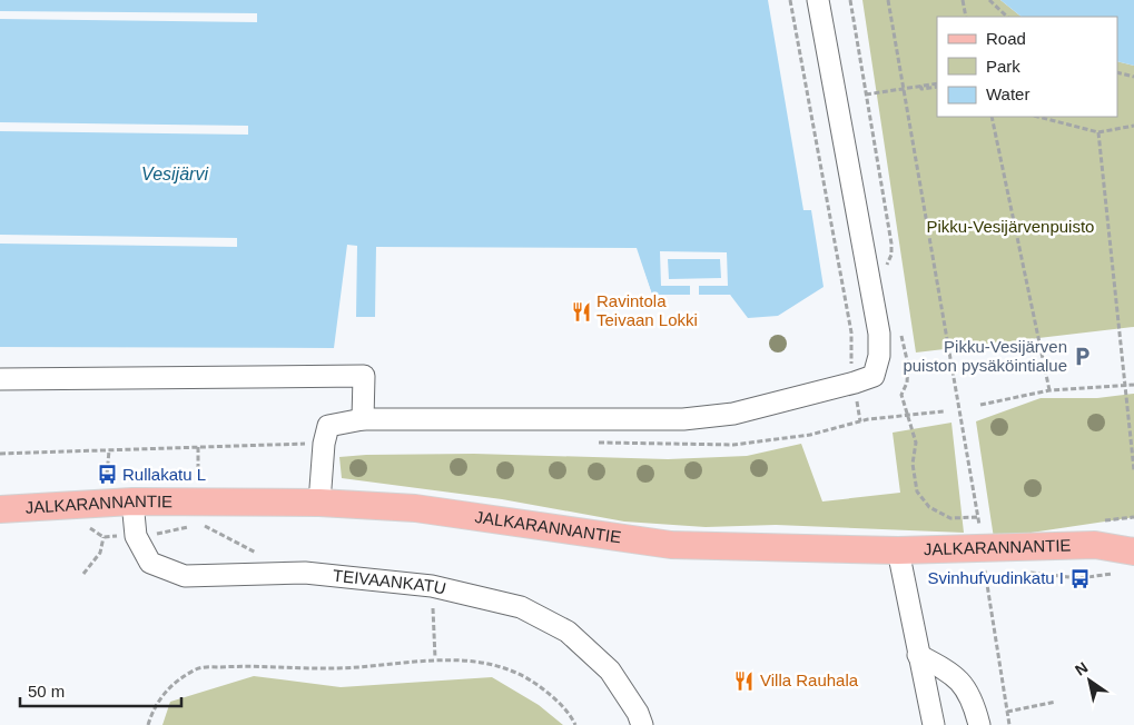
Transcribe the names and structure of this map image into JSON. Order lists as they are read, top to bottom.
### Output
{
  "streets": {
    "main road": ["JALKARANNANTIE"],
    "street": ["TEIVAANKATU"]
  },
  "crossings": [
    ["JALKARANNANTIE", "TEIVAANKATU"]
  ],
  "water": ["Vesijärvi"],
  "parks": ["Pikku-Vesijärvenpuisto"],
  "places": {
    "restaurant": ["Ravintola Teivaan Lokki", "Villa Rauhala"],
    "parking": ["Pikku-Vesijärven puiston pysäköintialue"],
    "bus stop": ["Rullakatu L", "Svinhufvudinkatu I"]
  },
  "legend": ["Road", "Park", "Water"],
  "scale_bar": "50 m",
  "north": "top left"
}
